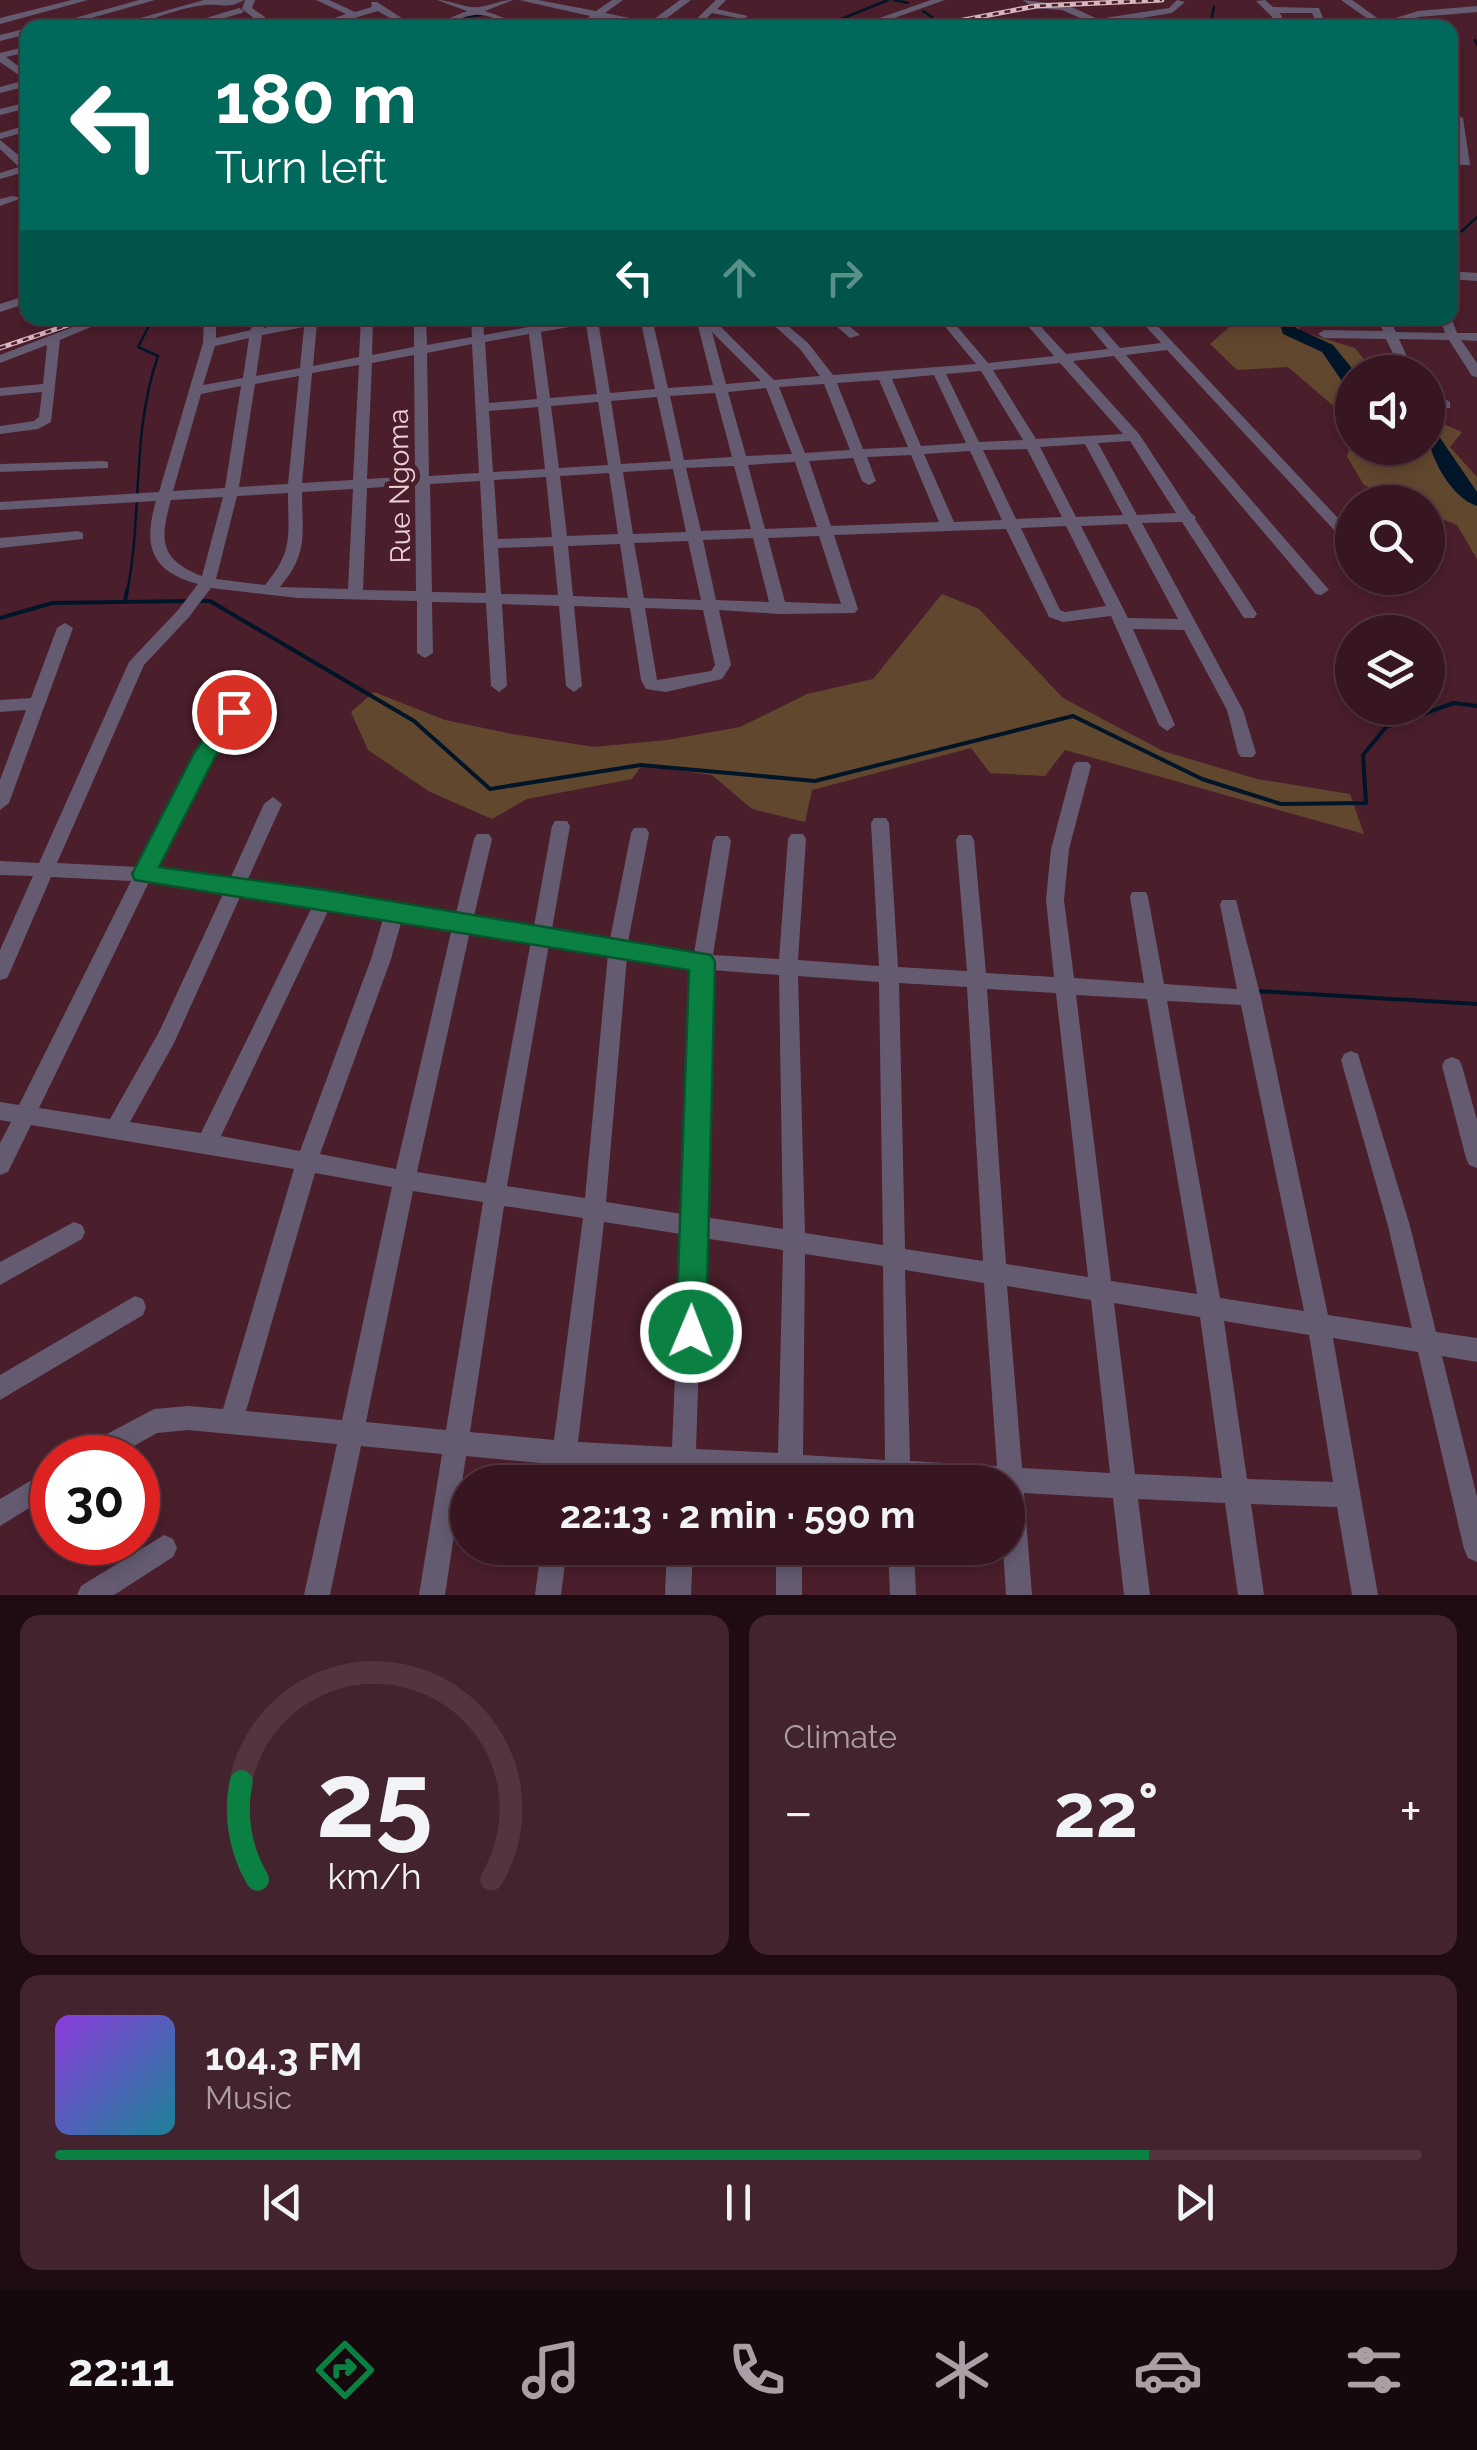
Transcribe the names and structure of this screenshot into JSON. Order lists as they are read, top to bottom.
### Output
{
  "streets": {
    "street": ["Rue Ngoma"]
  },
  "page": {
    "turn": ["180 m", "Turn left"],
    "limit": "30",
    "trip": "22:13 · 2 min · 590 m",
    "tile": "Climate",
    "heat": ["−", "22°", "+"],
    "song": ["104.3 FM", "Music"],
    "tabs": "22:11",
    "gauge": ["25", "km/h"]
  }
}
